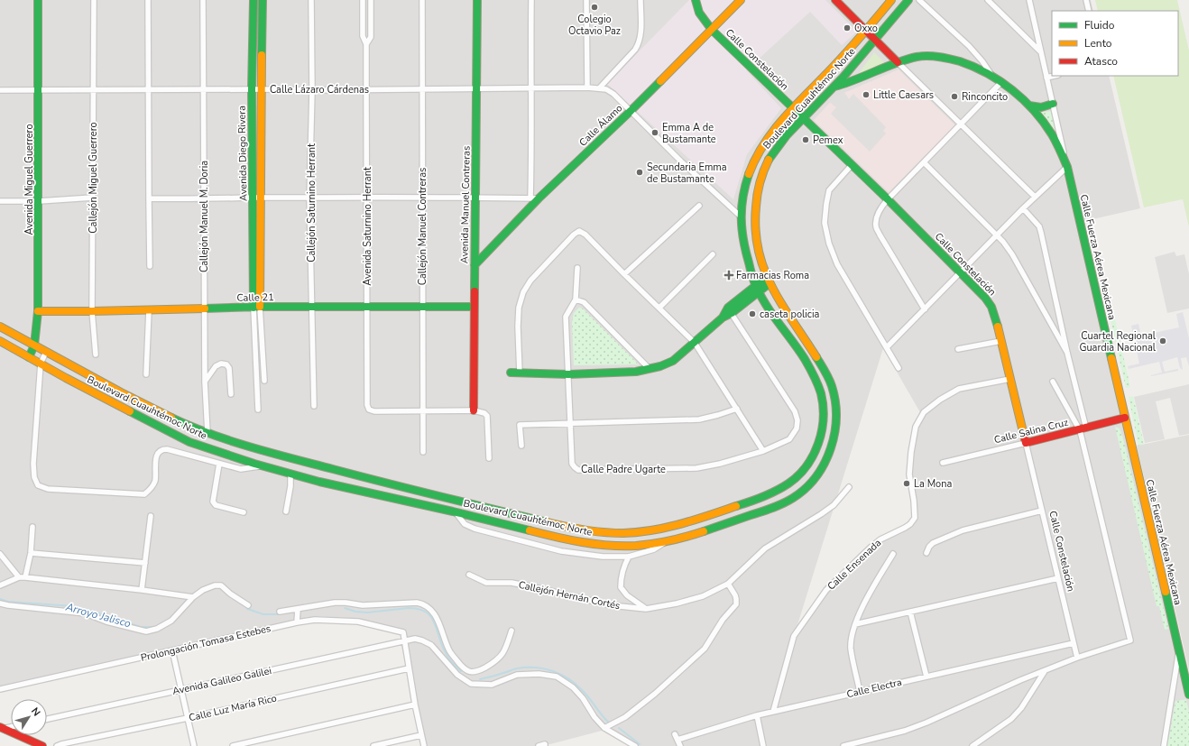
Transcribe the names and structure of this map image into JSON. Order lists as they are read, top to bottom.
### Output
{
  "streets": {
    "main road": [
      "Calle Constelación",
      "Boulevard Cuauhtémoc Norte",
      "Calle Álamo",
      "Avenida Diego Rivera",
      "Avenida Miguel Guerrero",
      "Avenida Manuel Contreras",
      "Calle Fuerza Aérea Mexicana",
      "Calle 21",
      "Calle Salina Cruz"
    ],
    "street": [
      "Calle Lázaro Cárdenas",
      "Callejón Miguel Guerrero",
      "Callejón Saturnino Herrant",
      "Callejón Manuel M. Doria",
      "Avenida Saturnino Herrant",
      "Callejón Manuel Contreras",
      "Calle Padre Ugarte",
      "Calle Ensenada",
      "Callejón Hernán Cortés",
      "Prolongación Tomasa Estebes",
      "Avenida Galileo Galilei",
      "Calle Electra",
      "Calle Luz María Rico"
    ]
  },
  "crossings": [
    ["Calle Constelación", "Boulevard Cuauhtémoc Norte"],
    ["Calle Constelación", "Calle Álamo"],
    ["Calle Constelación", "Calle Salina Cruz"],
    ["Calle Constelación", "Calle Ensenada"],
    ["Calle Constelación", "Calle Electra"],
    ["Calle Lázaro Cárdenas", "Boulevard Cuauhtémoc Norte"],
    ["Calle Lázaro Cárdenas", "Calle Álamo"],
    ["Calle Lázaro Cárdenas", "Avenida Diego Rivera"],
    ["Calle Lázaro Cárdenas", "Callejón Miguel Guerrero"],
    ["Calle Lázaro Cárdenas", "Avenida Miguel Guerrero"],
    ["Calle Lázaro Cárdenas", "Callejón Saturnino Herrant"],
    ["Calle Lázaro Cárdenas", "Avenida Manuel Contreras"],
    ["Calle Lázaro Cárdenas", "Callejón Manuel M. Doria"],
    ["Calle Lázaro Cárdenas", "Avenida Saturnino Herrant"],
    ["Calle Lázaro Cárdenas", "Callejón Manuel Contreras"],
    ["Boulevard Cuauhtémoc Norte", "Avenida Miguel Guerrero"],
    ["Boulevard Cuauhtémoc Norte", "Callejón Manuel M. Doria"],
    ["Boulevard Cuauhtémoc Norte", "Calle Fuerza Aérea Mexicana"],
    ["Calle Álamo", "Avenida Manuel Contreras"],
    ["Avenida Diego Rivera", "Calle 21"],
    ["Callejón Miguel Guerrero", "Calle 21"],
    ["Avenida Miguel Guerrero", "Calle 21"],
    ["Callejón Saturnino Herrant", "Calle 21"],
    ["Avenida Manuel Contreras", "Calle 21"],
    ["Callejón Manuel M. Doria", "Calle 21"],
    ["Avenida Saturnino Herrant", "Callejón Manuel Contreras"],
    ["Avenida Saturnino Herrant", "Calle 21"],
    ["Callejón Manuel Contreras", "Calle 21"],
    ["Calle Fuerza Aérea Mexicana", "Calle Salina Cruz"],
    ["Calle Ensenada", "Calle Electra"],
    ["Prolongación Tomasa Estebes", "Avenida Galileo Galilei"]
  ],
  "water": ["Arroyo Jalisco"],
  "places": {
    "other": [
      "Colegio Octavio Paz",
      "Oxxo",
      "Little Caesars",
      "Rinconcito",
      "Emma A de Bustamante",
      "Pemex",
      "Secundaria Emma de Bustamante",
      "caseta policia",
      "Cuartel Regional Guardia Nacional",
      "La Mona"
    ],
    "health": ["Farmacias Roma"]
  },
  "legend": ["Fluido", "Lento", "Atasco"],
  "north": "top right"
}
